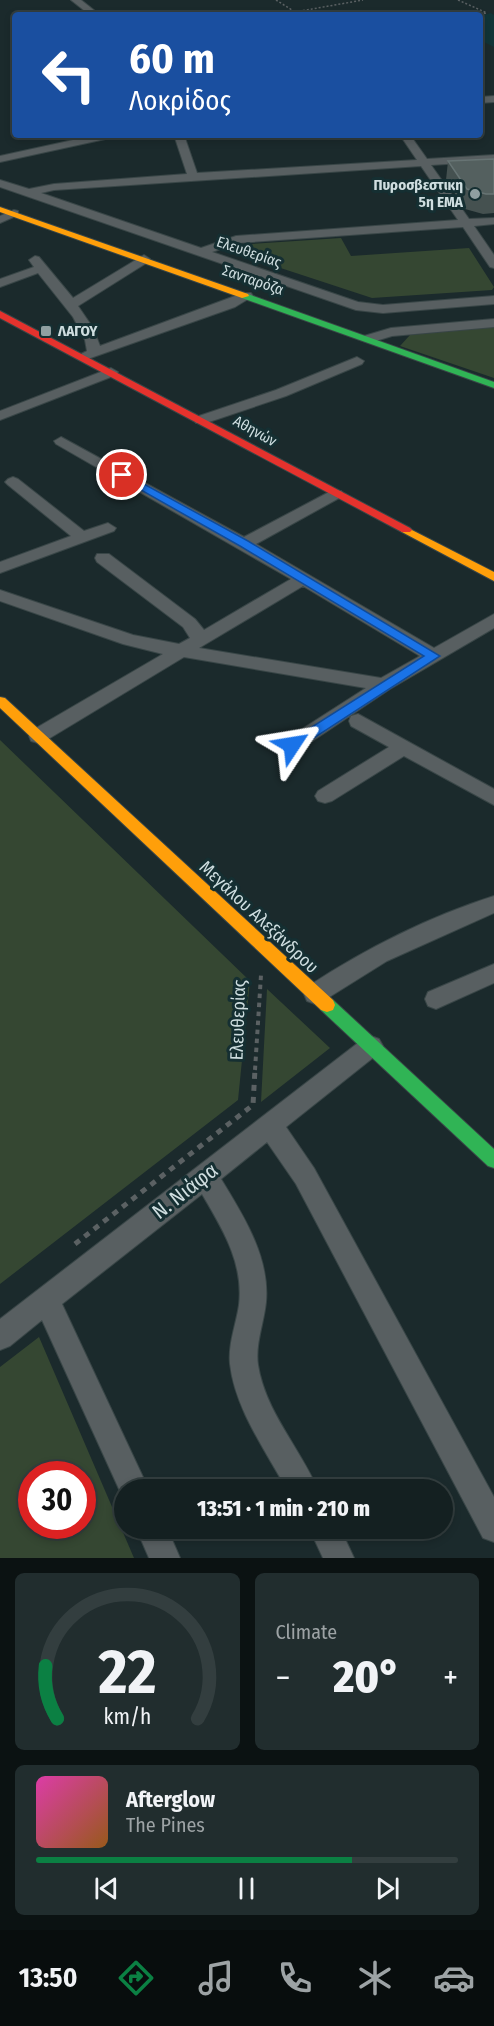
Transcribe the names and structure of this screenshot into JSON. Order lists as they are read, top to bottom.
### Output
{
  "streets": {
    "street": [
      "Ελευθερίας",
      "Σανταρόζα",
      "Αθηνών",
      "Μεγάλου Αλεξάνδρου",
      "Ν. Νιάφα"
    ]
  },
  "crossings": [
    ["Μεγάλου Αλεξάνδρου", "Ν. Νιάφα"]
  ],
  "places": {
    "other": ["Πυροσβεστικη 5η ΕΜΑ"],
    "transit": ["ΛΑΓΟΥ"]
  },
  "page": {
    "turn": ["60 m", "Λοκρίδος"],
    "limit": "30",
    "trip": "13:51 · 1 min · 210 m",
    "tile": "Climate",
    "heat": ["−", "20°", "+"],
    "song": ["Afterglow", "The Pines"],
    "tabs": "13:50",
    "gauge": ["22", "km/h"]
  }
}
